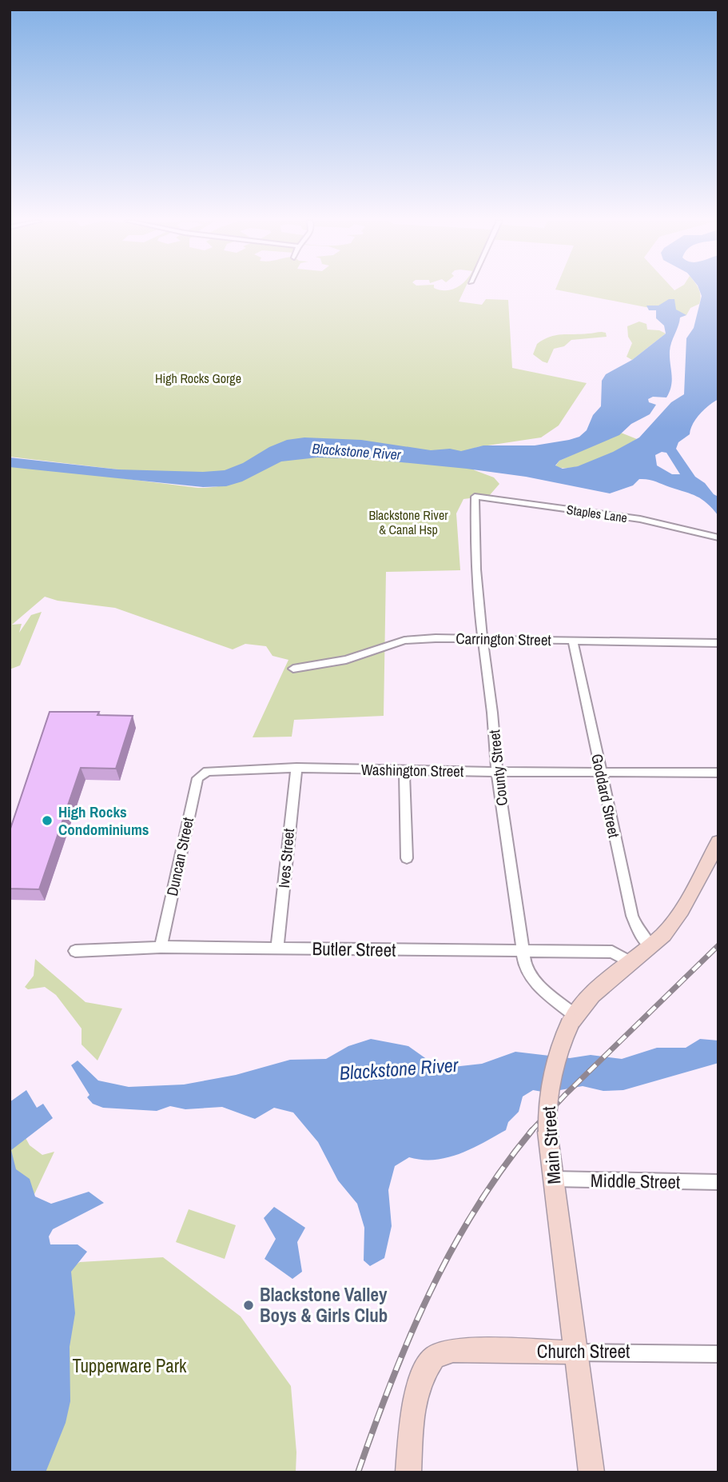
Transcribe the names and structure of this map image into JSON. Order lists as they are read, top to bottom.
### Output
{
  "streets": {
    "main road": ["Main Street", "Church Street"],
    "street": [
      "Staples Lane",
      "Carrington Street",
      "County Street",
      "Washington Street",
      "Goddard Street",
      "Duncan Street",
      "Ives Street",
      "Butler Street",
      "Middle Street"
    ]
  },
  "crossings": [
    ["Staples Lane", "County Street"],
    ["Carrington Street", "County Street"],
    ["Carrington Street", "Goddard Street"],
    ["County Street", "Washington Street"],
    ["County Street", "Butler Street"],
    ["County Street", "Main Street"],
    ["Washington Street", "Goddard Street"],
    ["Washington Street", "Duncan Street"],
    ["Washington Street", "Ives Street"],
    ["Goddard Street", "Main Street"],
    ["Duncan Street", "Butler Street"],
    ["Ives Street", "Butler Street"],
    ["Butler Street", "Main Street"],
    ["Main Street", "Middle Street"],
    ["Main Street", "Church Street"]
  ],
  "water": ["Blackstone River"],
  "parks": ["High Rocks Gorge", "Blackstone River & Canal Hsp", "Tupperware Park"],
  "places": ["High Rocks Condominiums", "Blackstone Valley Boys & Girls Club"]
}
